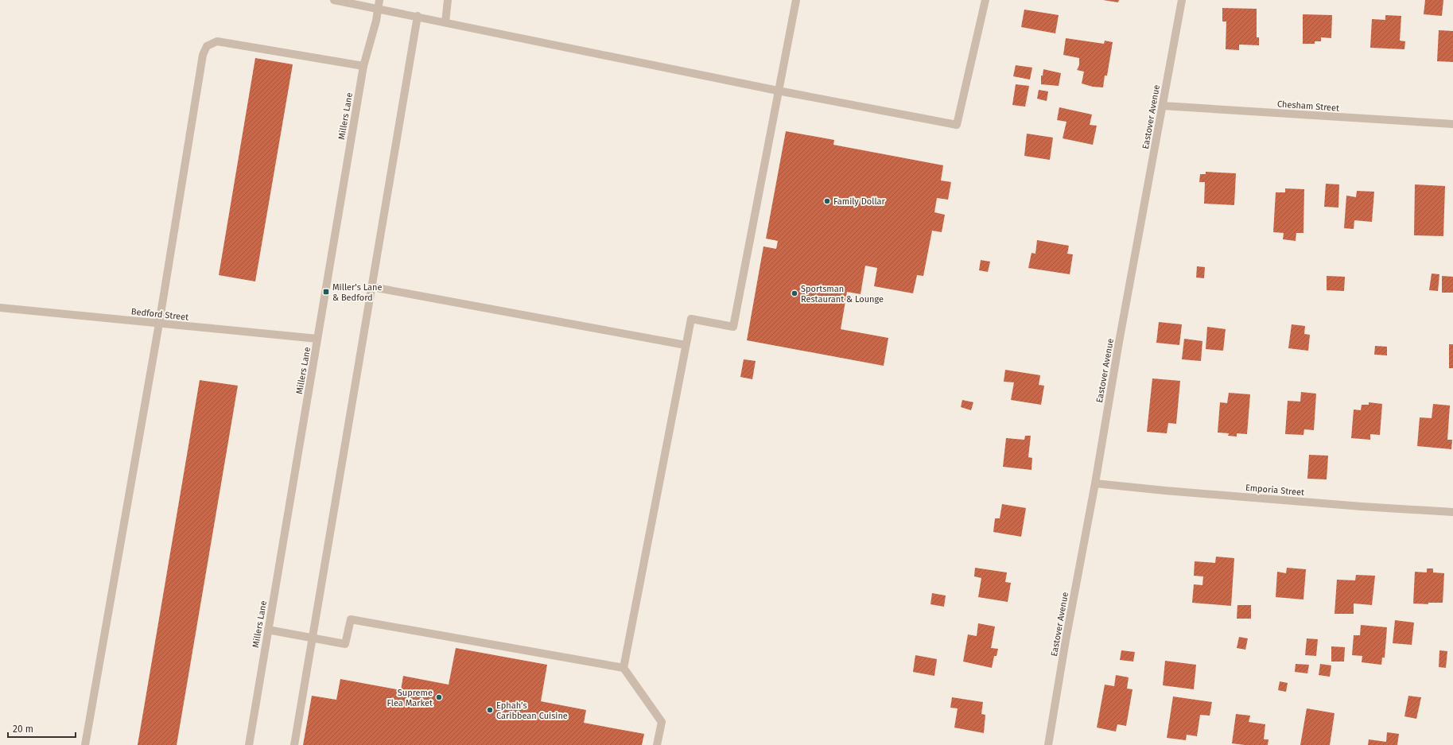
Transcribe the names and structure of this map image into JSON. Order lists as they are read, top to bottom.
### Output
{
  "streets": {
    "street": [
      "Chesham Street",
      "Millers Lane",
      "Eastover Avenue",
      "Bedford Street",
      "Emporia Street"
    ]
  },
  "crossings": [
    ["Chesham Street", "Eastover Avenue"],
    ["Millers Lane", "Bedford Street"],
    ["Eastover Avenue", "Emporia Street"]
  ],
  "places": {
    "other": [
      "Family Dollar",
      "Sportsman Restaurant & Lounge",
      "Supreme Flea Market",
      "Ephah’s Caribbean Cuisine"
    ],
    "transit": ["Miller's Lane & Bedford"]
  },
  "scale_bar": "20 m"
}
